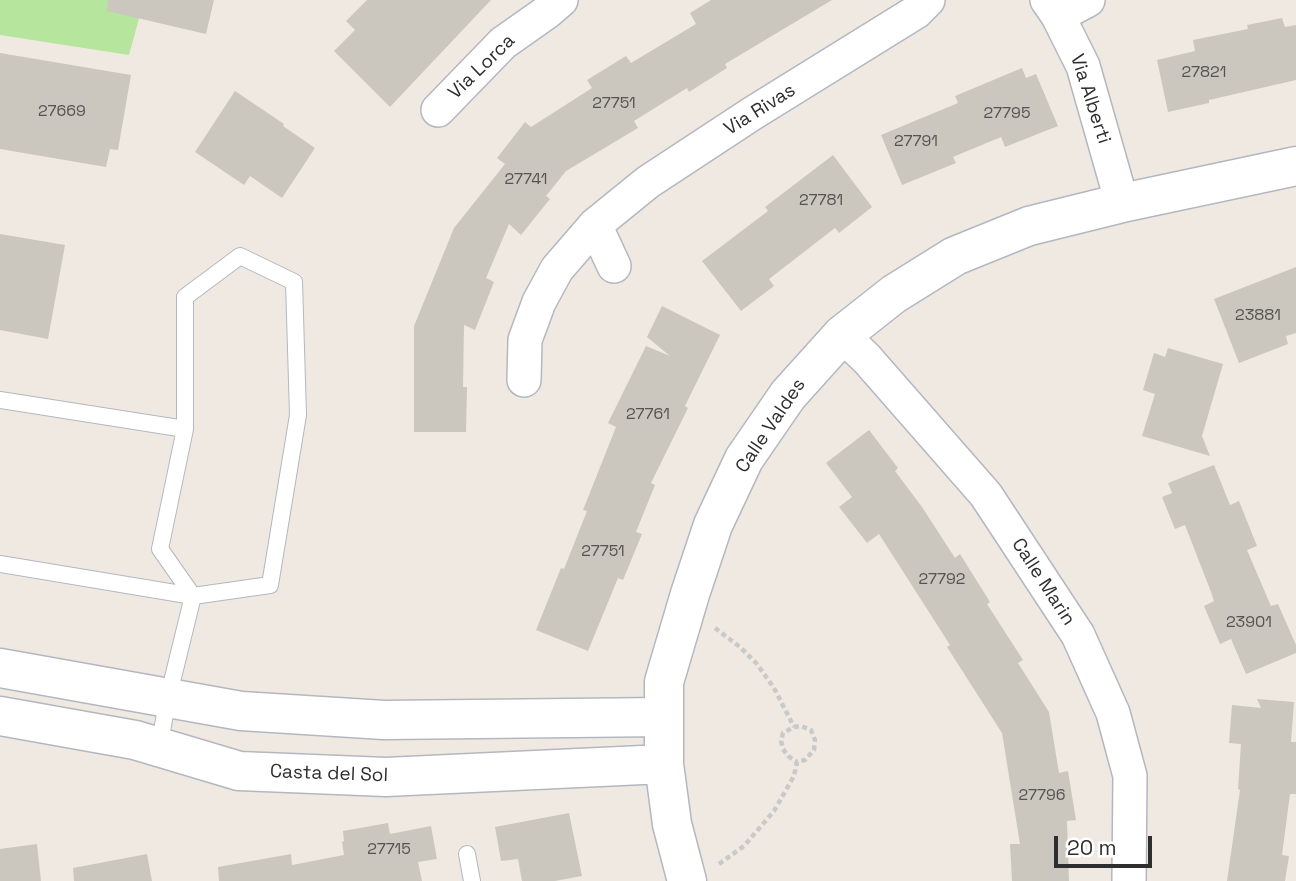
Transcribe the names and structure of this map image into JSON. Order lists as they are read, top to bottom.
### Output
{
  "streets": {
    "street": [
      "Via Lorca",
      "Via Alberti",
      "Via Rivas",
      "Calle Valdes",
      "Calle Marin",
      "Casta del Sol"
    ]
  },
  "crossings": [
    ["Via Alberti", "Calle Valdes"],
    ["Calle Valdes", "Calle Marin"],
    ["Calle Valdes", "Casta del Sol"]
  ],
  "house_numbers": [
    "27821",
    "27751",
    "27669",
    "27795",
    "27791",
    "27741",
    "27781",
    "23881",
    "27761",
    "27751",
    "27792",
    "23901",
    "27796",
    "27715"
  ],
  "scale_bar": "20 m"
}
